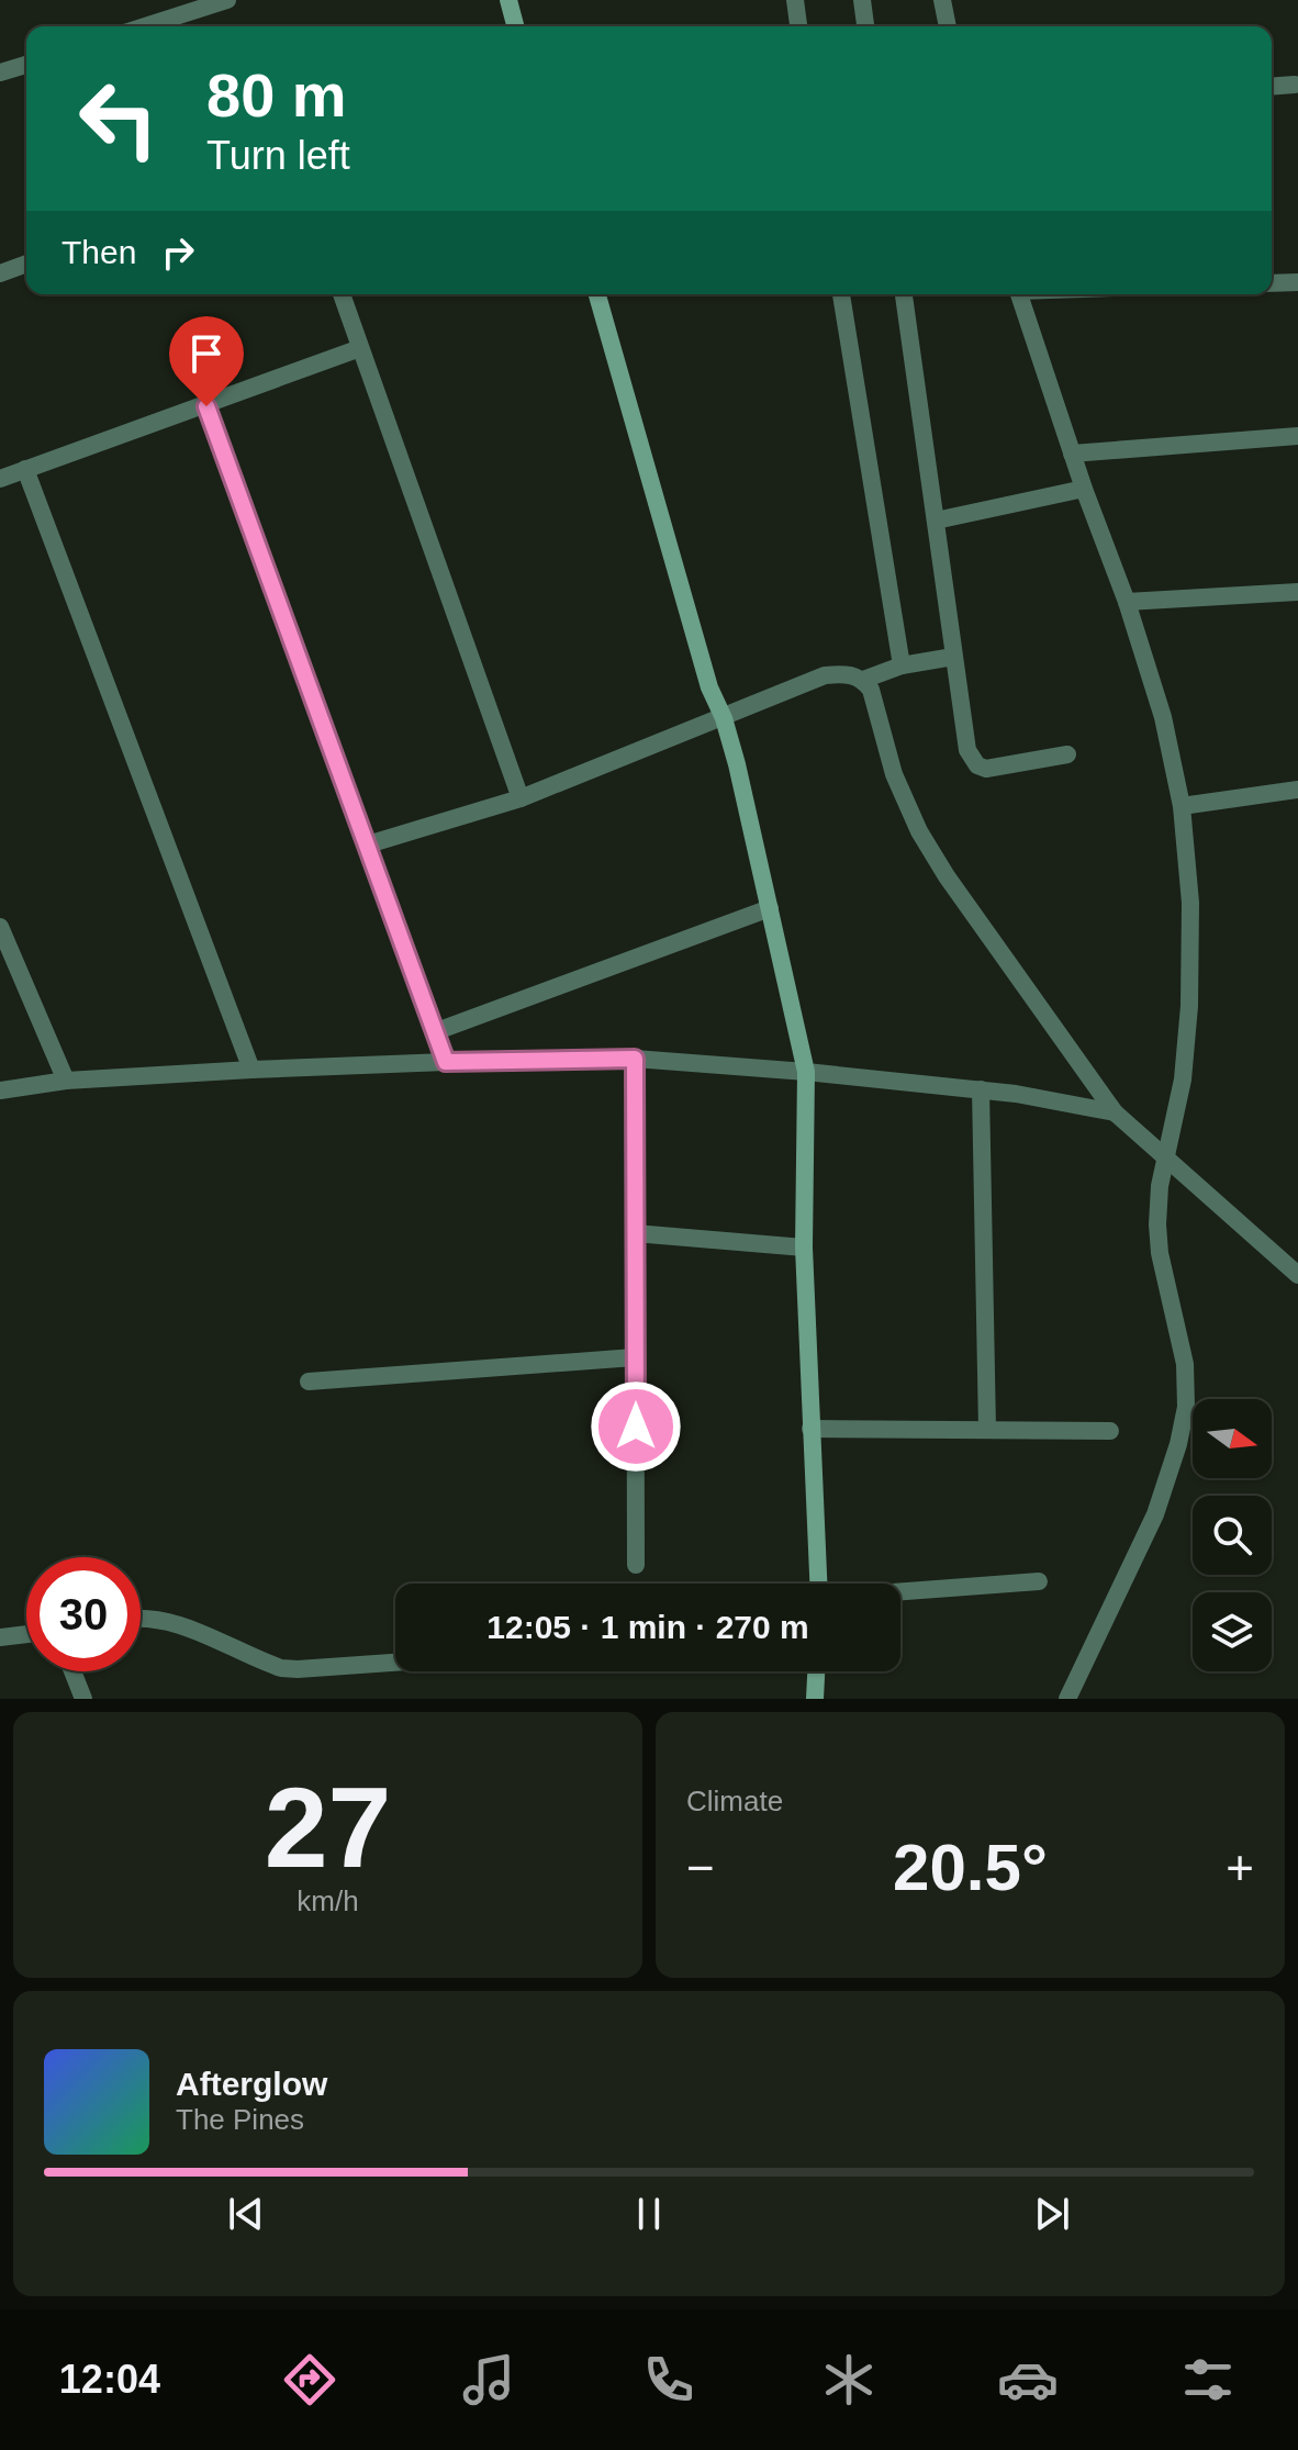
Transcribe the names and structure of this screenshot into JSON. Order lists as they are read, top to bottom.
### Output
{
  "north": "right",
  "page": {
    "turn": ["80 m", "Turn left"],
    "then": "Then",
    "limit": "30",
    "trip": "12:05 · 1 min · 270 m",
    "tile": [
      ["27", "km/h"],
      "Climate"
    ],
    "heat": ["−", "20.5°", "+"],
    "song": ["Afterglow", "The Pines"],
    "tabs": "12:04"
  }
}
